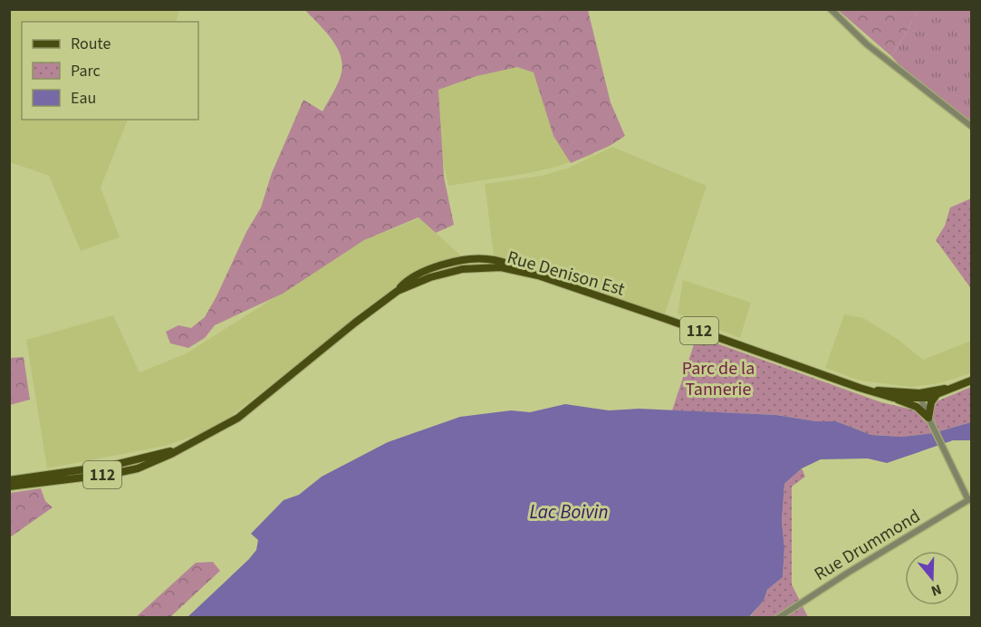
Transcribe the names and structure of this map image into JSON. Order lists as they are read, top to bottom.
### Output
{
  "streets": {
    "main road": ["Rue Denison Est", "112"],
    "street": ["Rue Drummond"]
  },
  "crossings": [
    ["Rue Denison Est", "112"]
  ],
  "water": ["Lac Boivin"],
  "parks": ["Parc de la Tannerie"],
  "legend": ["Route", "Parc", "Eau"],
  "north": "bottom"
}
